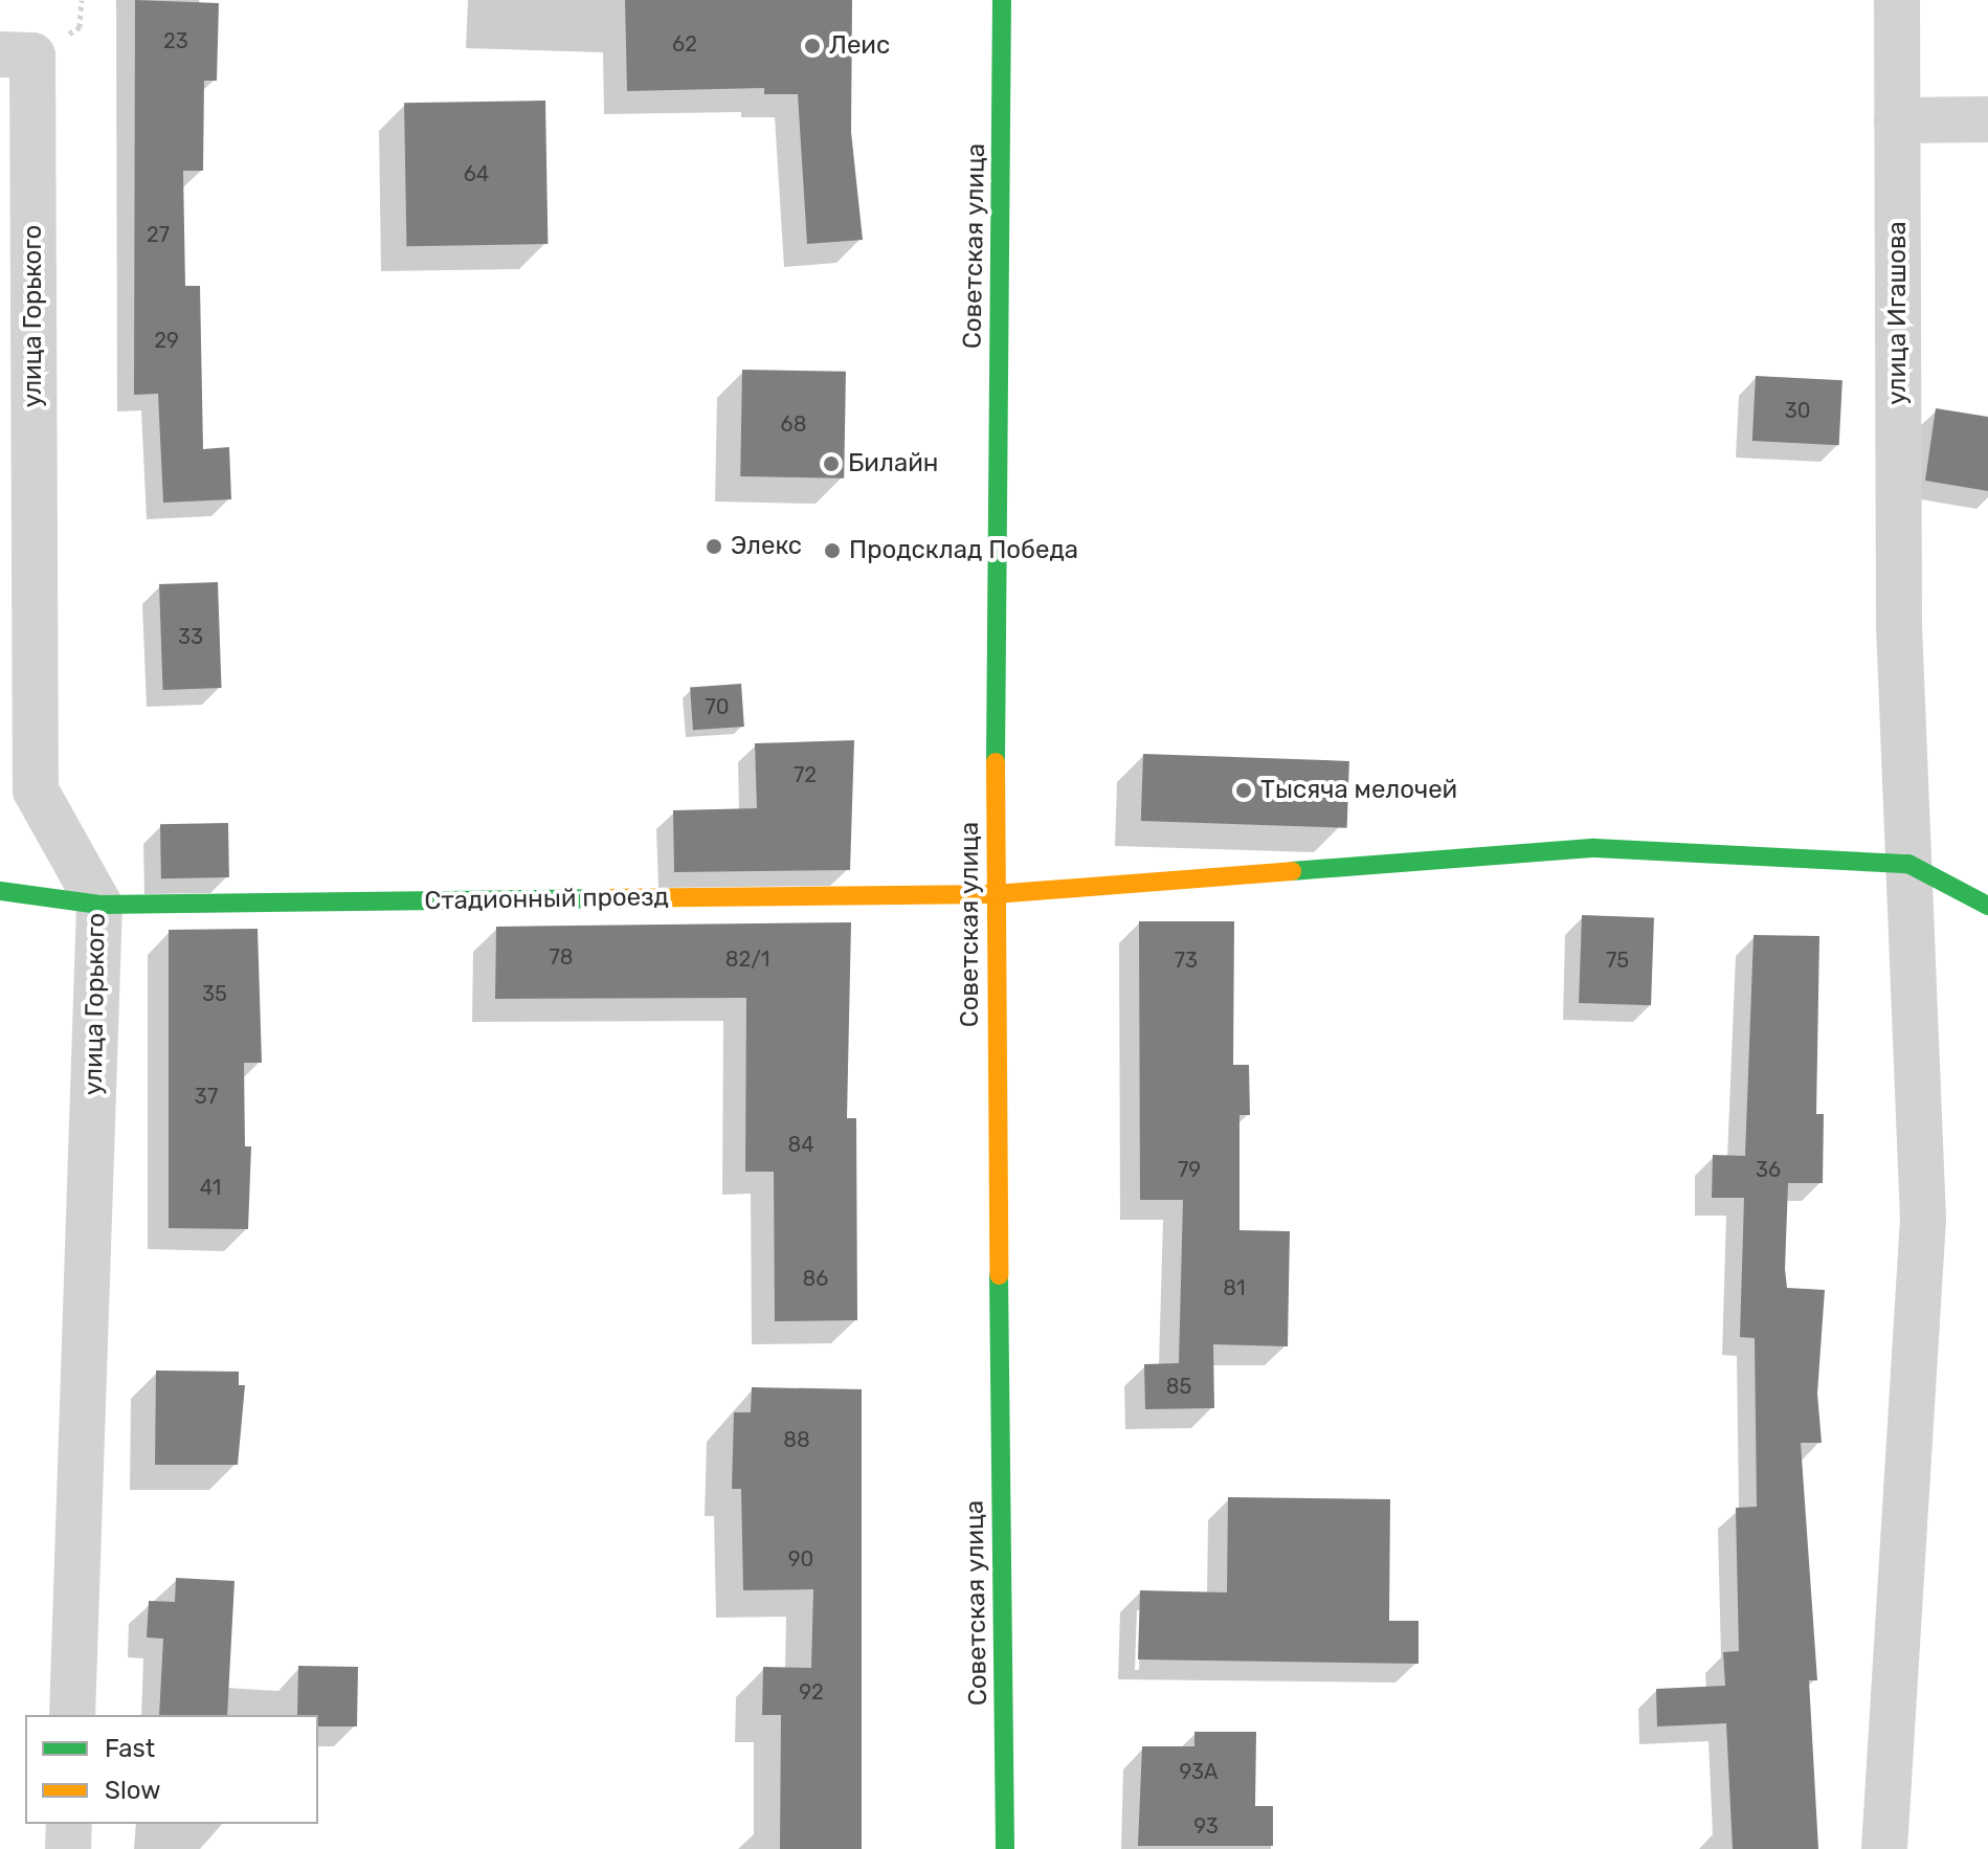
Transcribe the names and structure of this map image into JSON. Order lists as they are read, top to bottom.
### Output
{
  "streets": {
    "street": [
      "Советская улица",
      "улица Игашова",
      "улица Горького",
      "Стадионный проезд"
    ]
  },
  "crossings": [
    ["Советская улица", "Стадионный проезд"],
    ["улица Игашова", "Стадионный проезд"],
    ["улица Горького", "Стадионный проезд"]
  ],
  "places": [
    "Леис",
    "Билайн",
    "Элекс",
    "Продсклад Победа",
    "Тысяча мелочей"
  ],
  "house_numbers": [
    "23",
    "62",
    "64",
    "27",
    "29",
    "30",
    "68",
    "33",
    "70",
    "72",
    "78",
    "82/1",
    "73",
    "75",
    "35",
    "37",
    "84",
    "79",
    "36",
    "41",
    "86",
    "81",
    "85",
    "88",
    "90",
    "92",
    "93А",
    "93"
  ],
  "legend": ["Fast", "Slow"]
}
